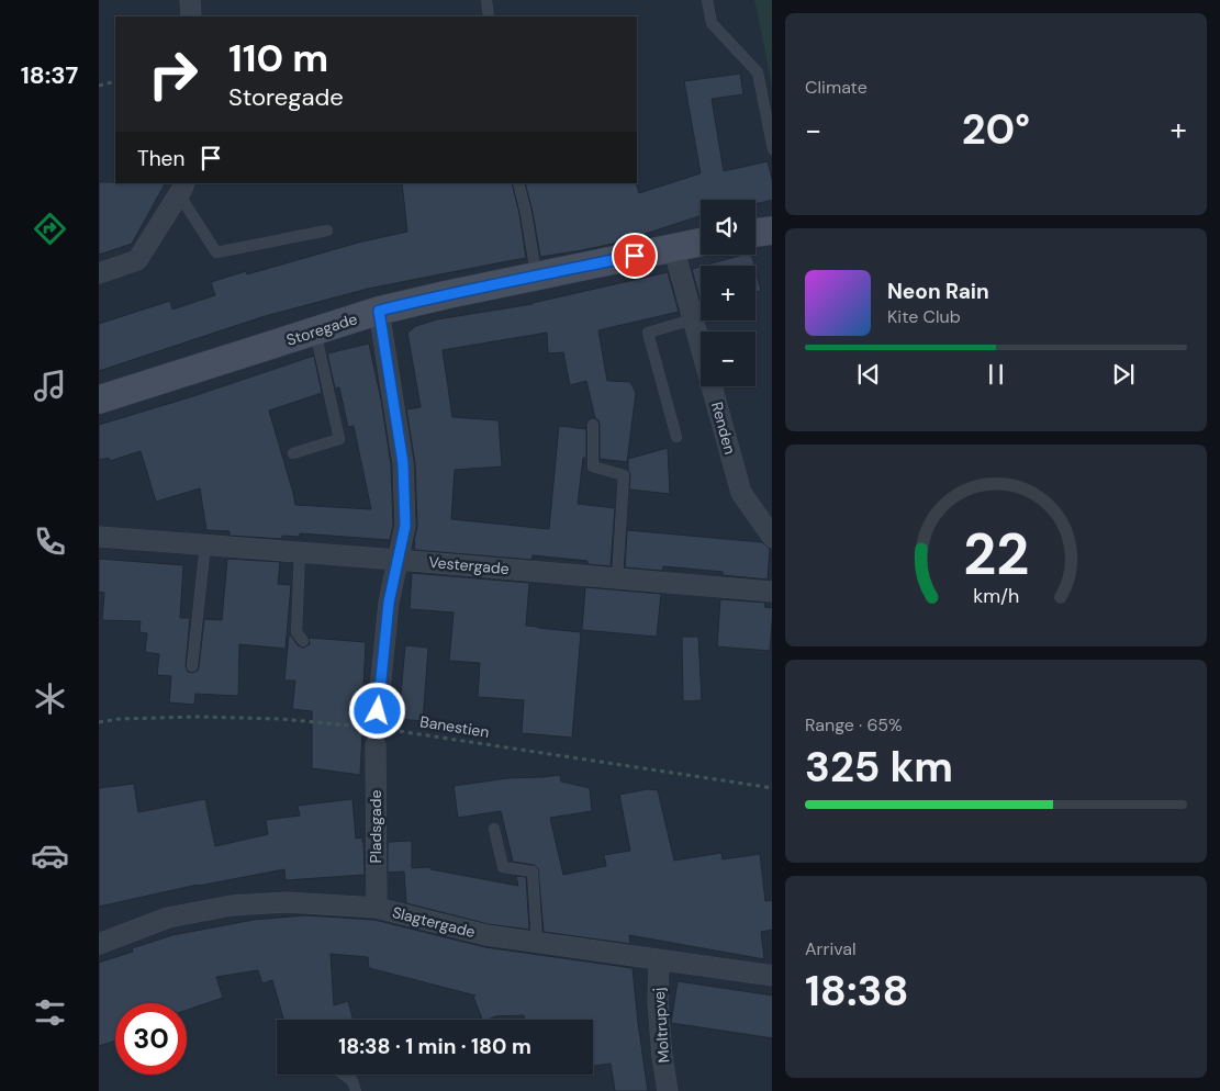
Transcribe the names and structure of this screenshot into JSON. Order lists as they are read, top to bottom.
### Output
{
  "streets": {
    "street": [
      "Storegade",
      "Renden",
      "Vestergade",
      "Pladsgade",
      "Slagtergade",
      "Moltrupvej"
    ],
    "path": ["Banestien"]
  },
  "crossings": [
    ["Storegade", "Renden"],
    ["Pladsgade", "Slagtergade"],
    ["Slagtergade", "Moltrupvej"]
  ],
  "page": {
    "tabs": "18:37",
    "tile": [
      "Climate",
      ["Range · 65%", "325 km"],
      ["Arrival", "18:38"]
    ],
    "turn": ["110 m", "Storegade"],
    "heat": ["−", "20°", "+"],
    "then": "Then",
    "map_buttons": ["+", "−"],
    "song": ["Neon Rain", "Kite Club"],
    "limit": "30",
    "trip": "18:38 · 1 min · 180 m",
    "gauge": ["22", "km/h"]
  }
}
